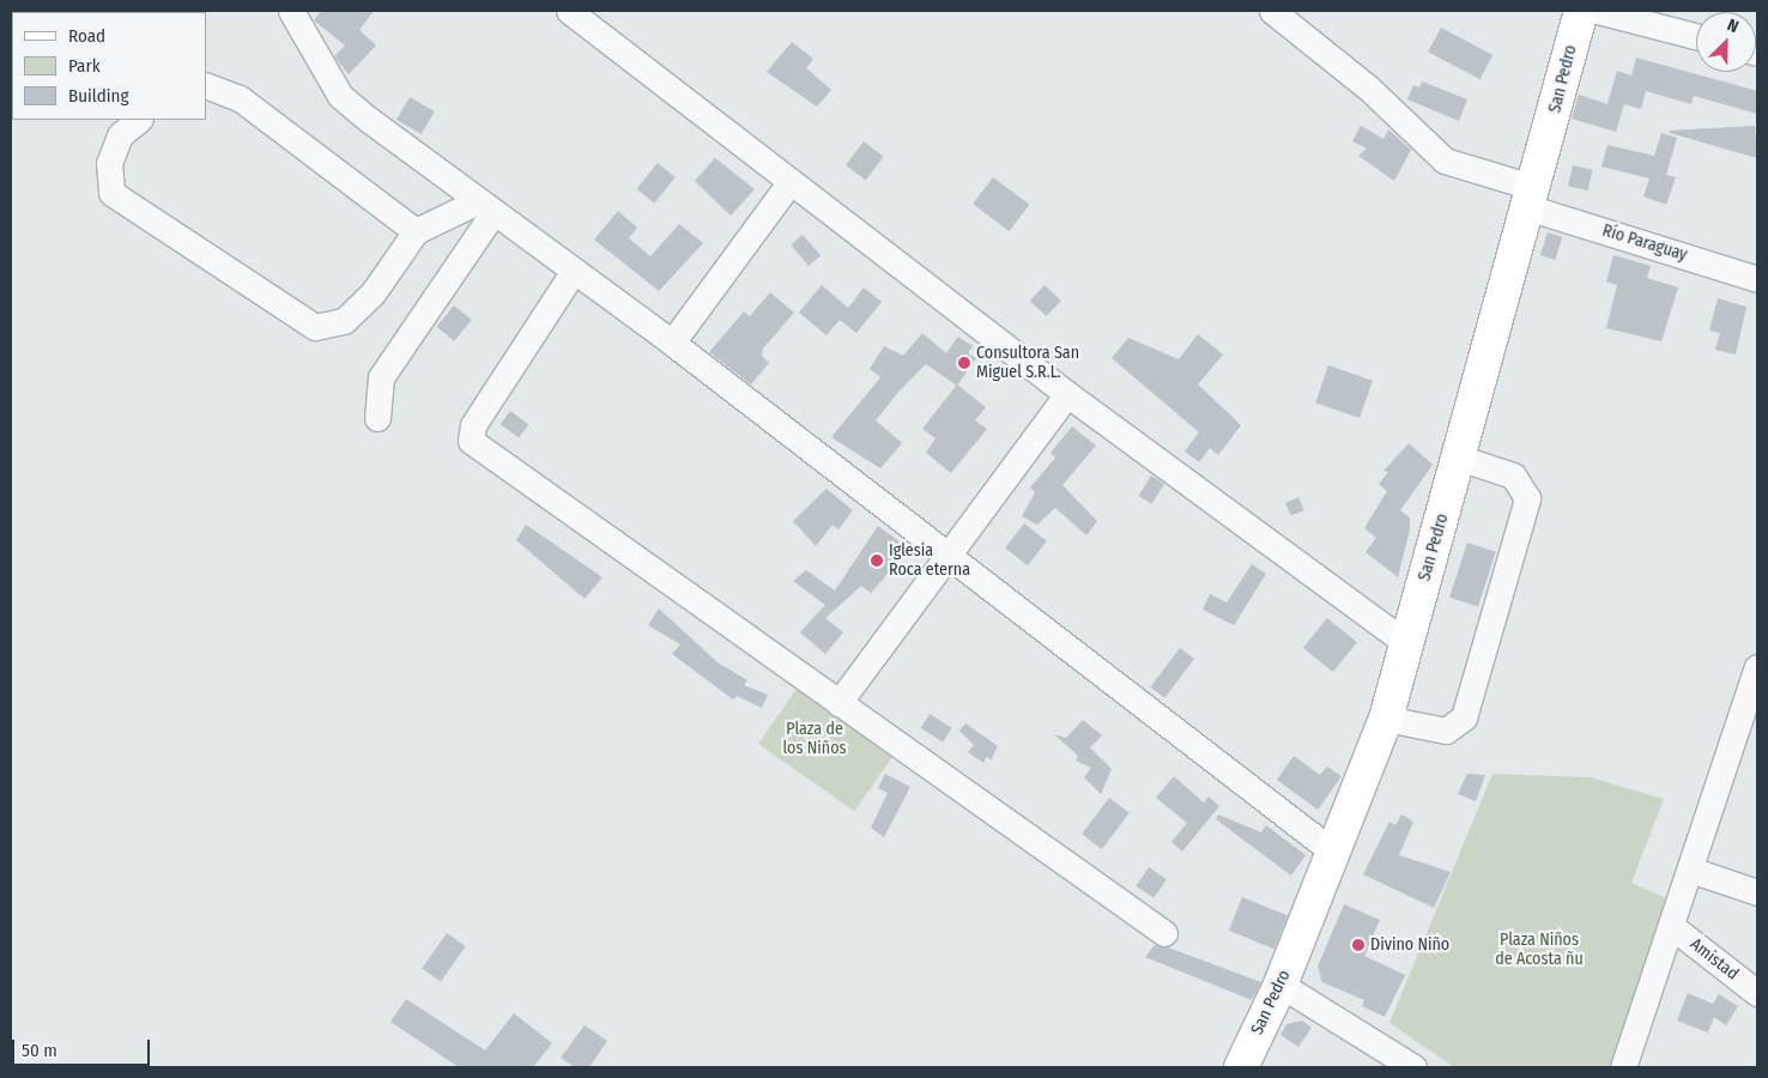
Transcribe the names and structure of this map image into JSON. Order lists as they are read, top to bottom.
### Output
{
  "streets": {
    "main road": ["San Pedro"],
    "street": ["Río Paraguay", "Amistad"]
  },
  "crossings": [
    ["San Pedro", "Río Paraguay"]
  ],
  "parks": ["Plaza de los Niños", "Plaza Niños de Acosta ñu"],
  "places": ["Consultora San Miguel S.R.L.", "Iglesia Roca eterna", "Divino Niño"],
  "legend": ["Road", "Park", "Building"],
  "scale_bar": "50 m",
  "north": "top right"
}
